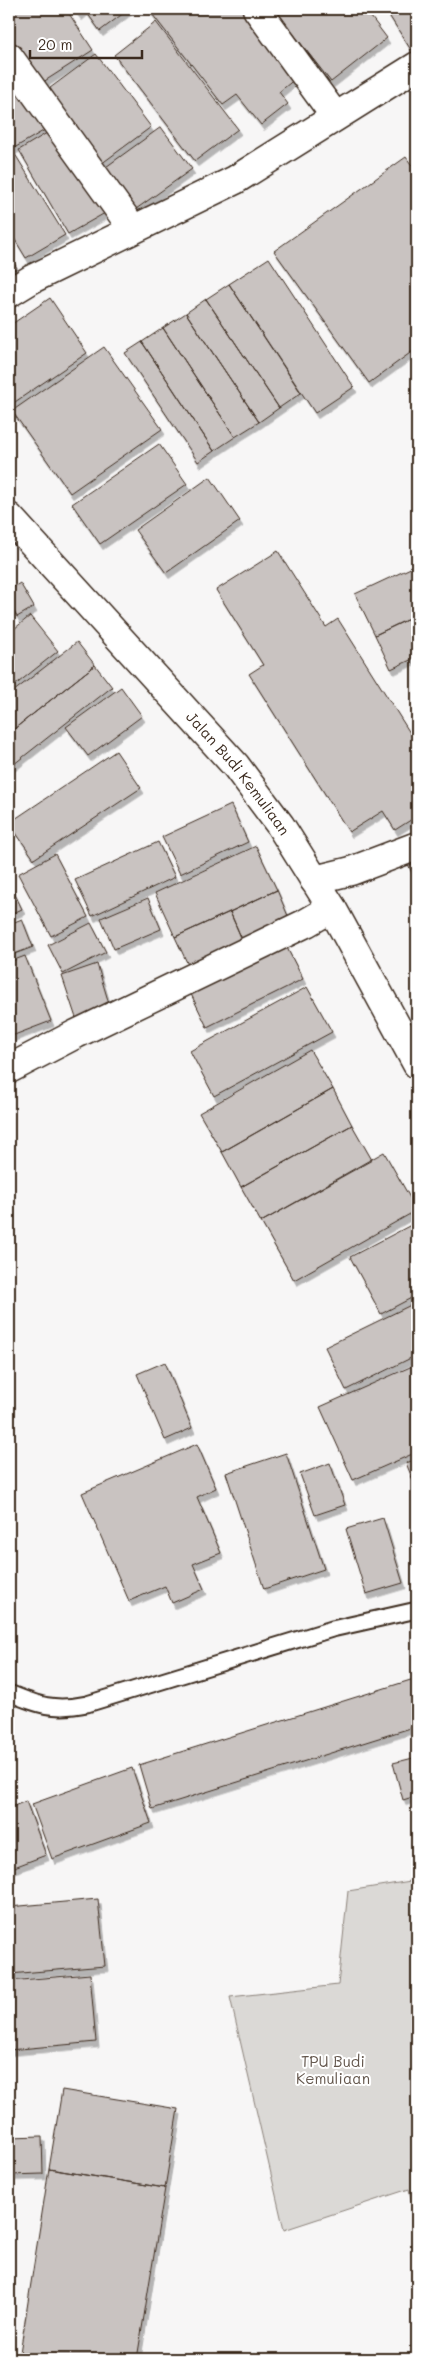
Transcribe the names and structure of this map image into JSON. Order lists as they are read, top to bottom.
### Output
{
  "streets": {
    "street": ["Jalan Budi Kemuliaan"]
  },
  "parks": ["TPU Budi Kemuliaan"],
  "scale_bar": "20 m"
}
